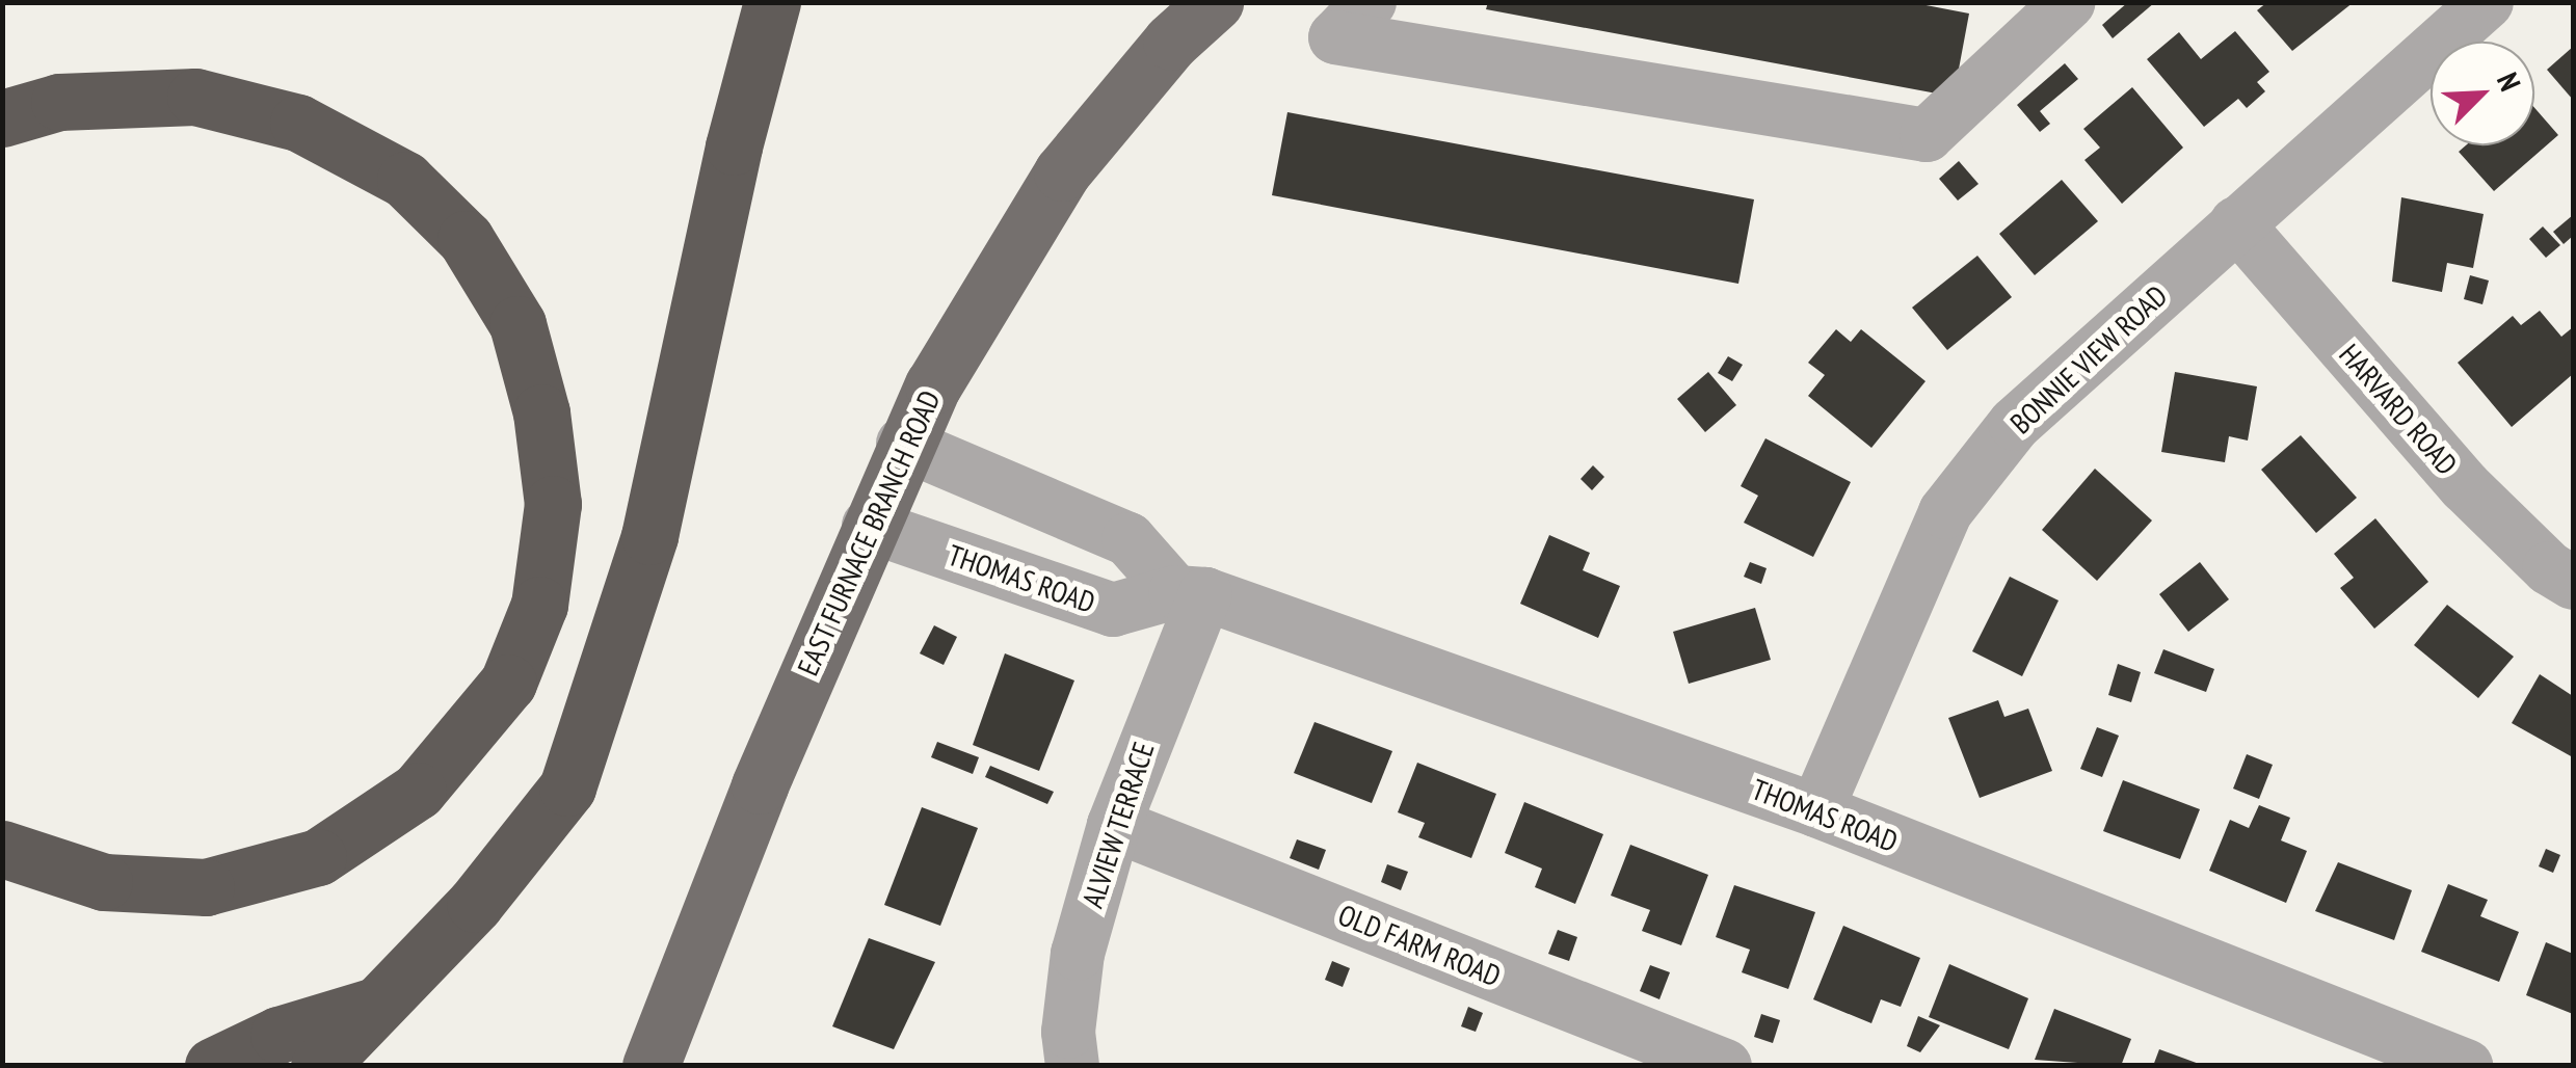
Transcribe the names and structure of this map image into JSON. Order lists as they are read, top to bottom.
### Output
{
  "streets": {
    "main road": ["EAST FURNACE BRANCH ROAD"],
    "street": [
      "BONNIE VIEW ROAD",
      "HARVARD ROAD",
      "THOMAS ROAD",
      "ALVIEW TERRACE",
      "OLD FARM ROAD"
    ]
  },
  "crossings": [
    ["BONNIE VIEW ROAD", "HARVARD ROAD"],
    ["BONNIE VIEW ROAD", "THOMAS ROAD"],
    ["EAST FURNACE BRANCH ROAD", "THOMAS ROAD"],
    ["THOMAS ROAD", "ALVIEW TERRACE"],
    ["ALVIEW TERRACE", "OLD FARM ROAD"]
  ],
  "north": "top right"
}
